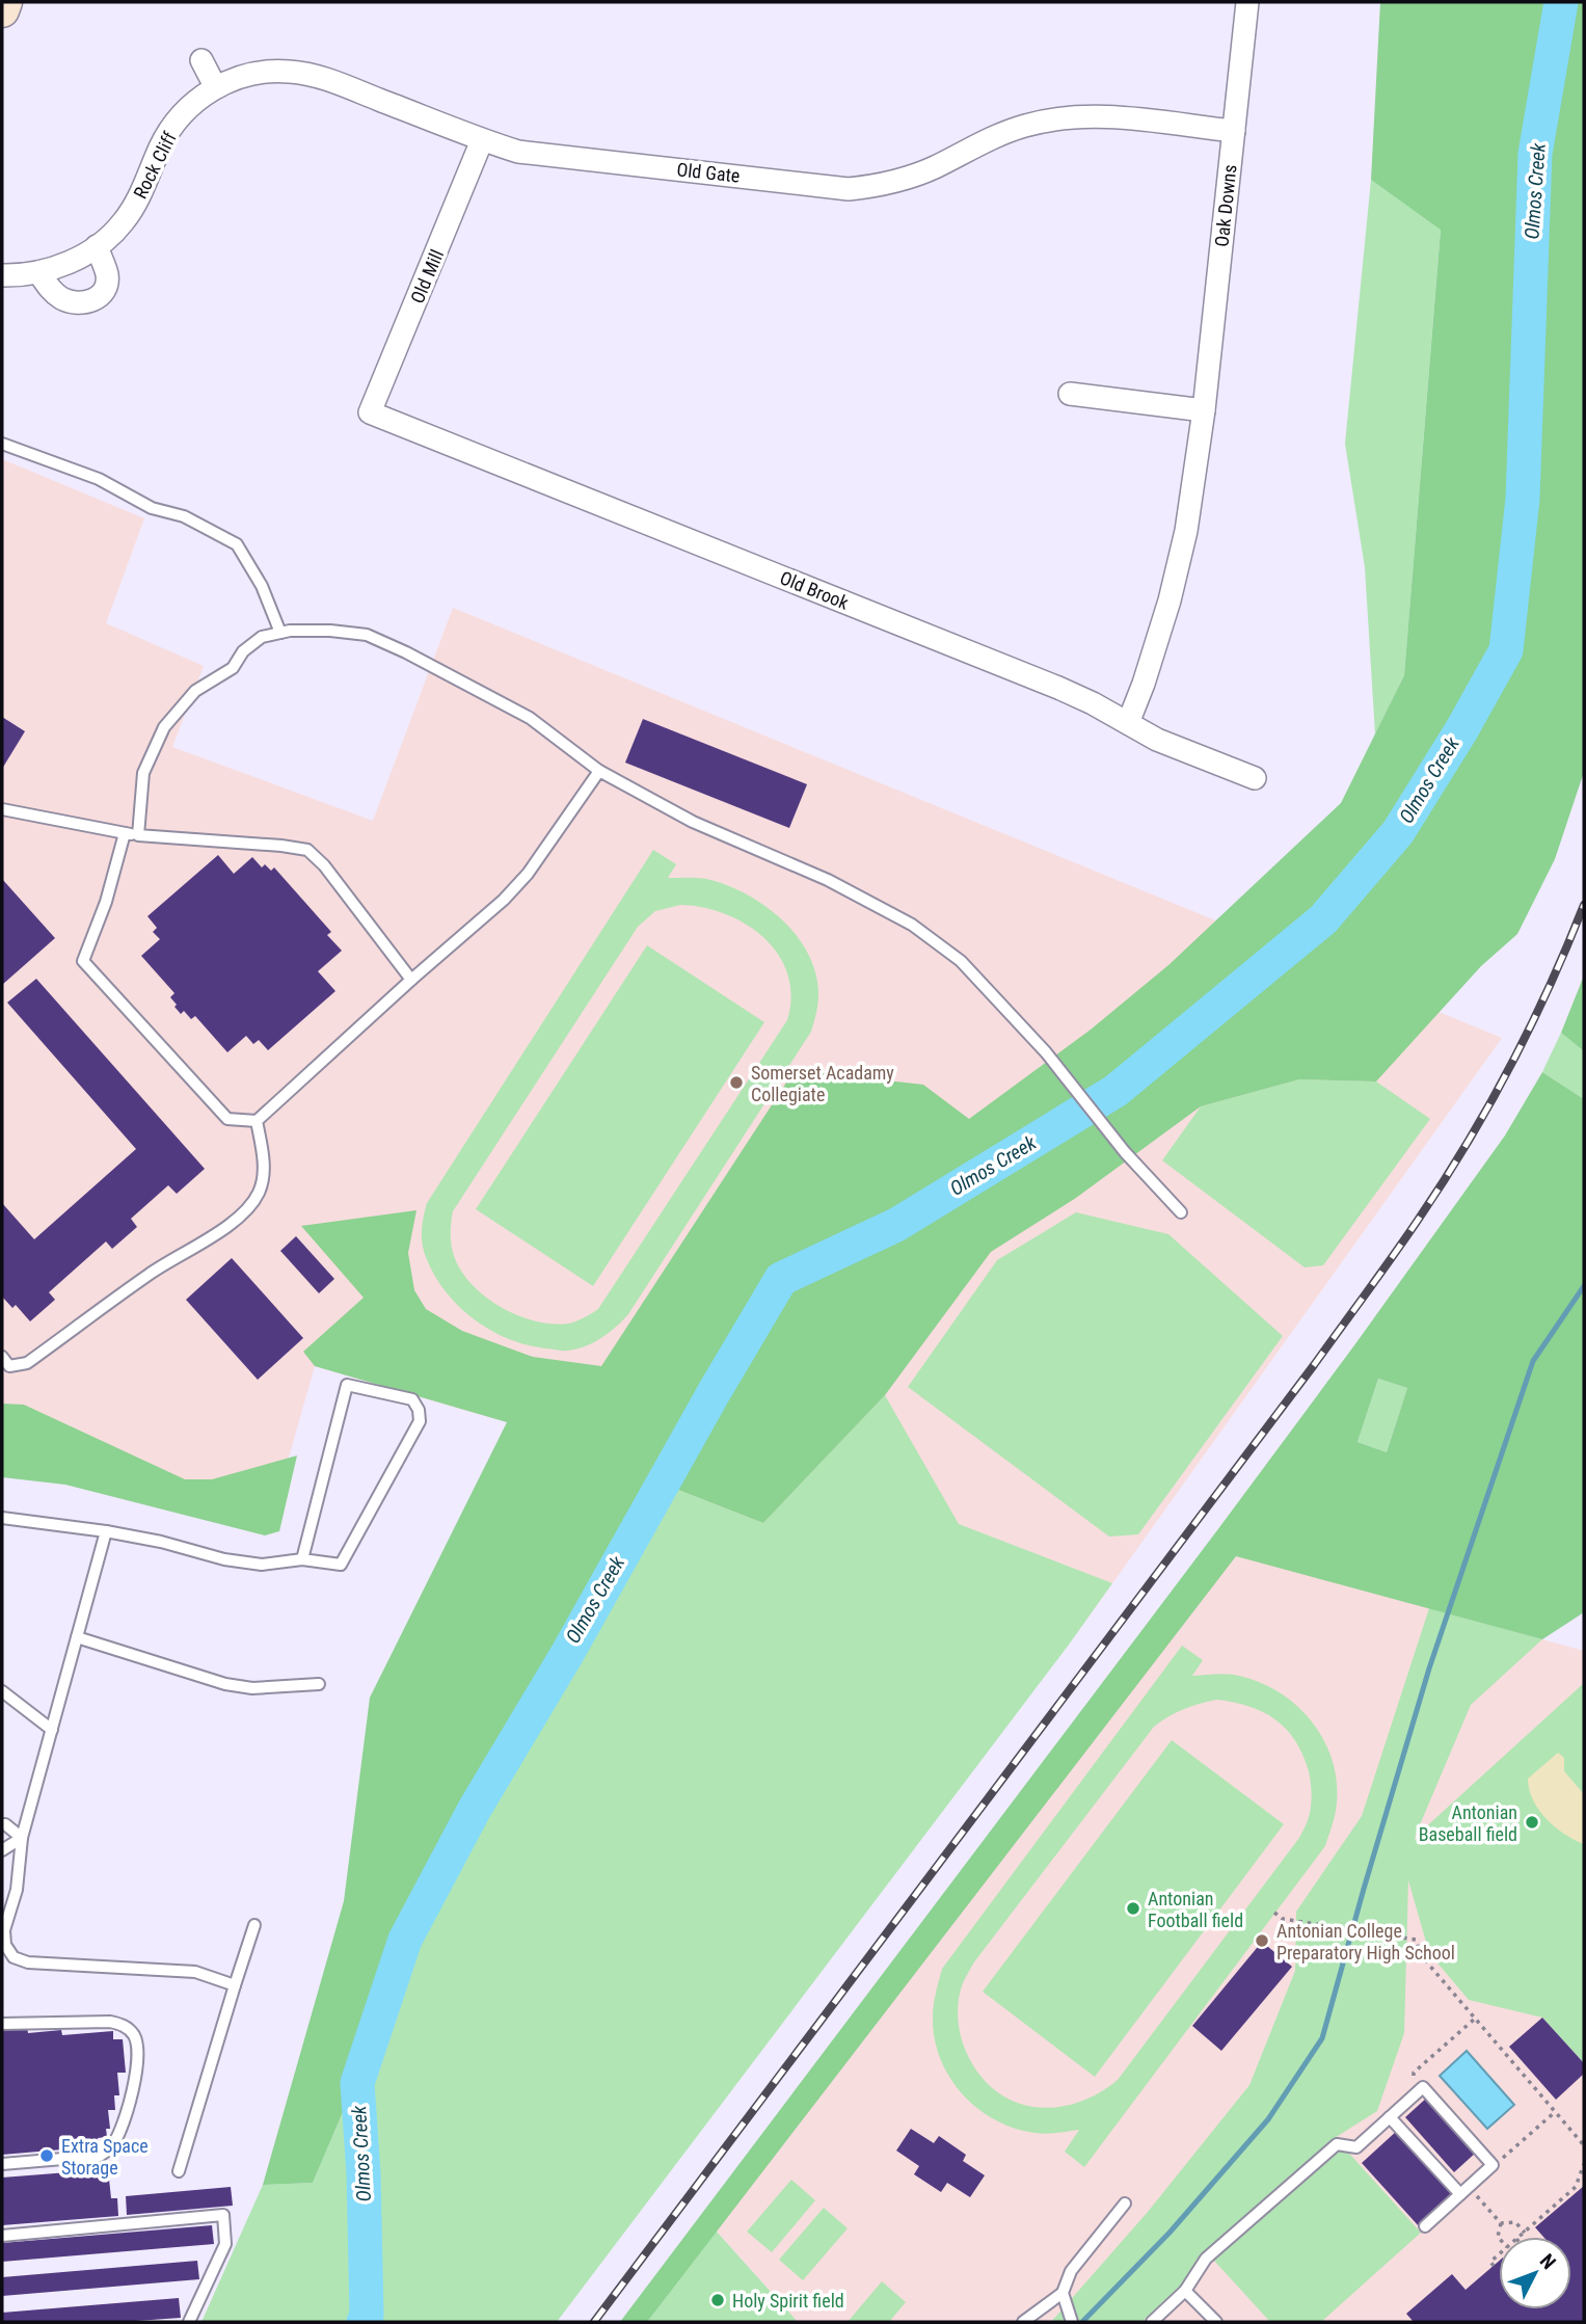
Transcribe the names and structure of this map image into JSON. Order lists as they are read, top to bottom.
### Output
{
  "streets": {
    "street": [
      "Rock Cliff",
      "Old Gate",
      "Oak Downs",
      "Old Mill",
      "Old Brook"
    ]
  },
  "crossings": [
    ["Rock Cliff", "Old Gate"],
    ["Old Gate", "Oak Downs"],
    ["Old Gate", "Old Mill"],
    ["Oak Downs", "Old Brook"],
    ["Old Mill", "Old Brook"]
  ],
  "water": ["Olmos Creek"],
  "places": [
    "Somerset Acadamy Collegiate",
    "Antonian Baseball field",
    "Antonian Football field",
    "Antonian College Preparatory High School",
    "Extra Space Storage",
    "Holy Spirit field"
  ],
  "north": "top right"
}
